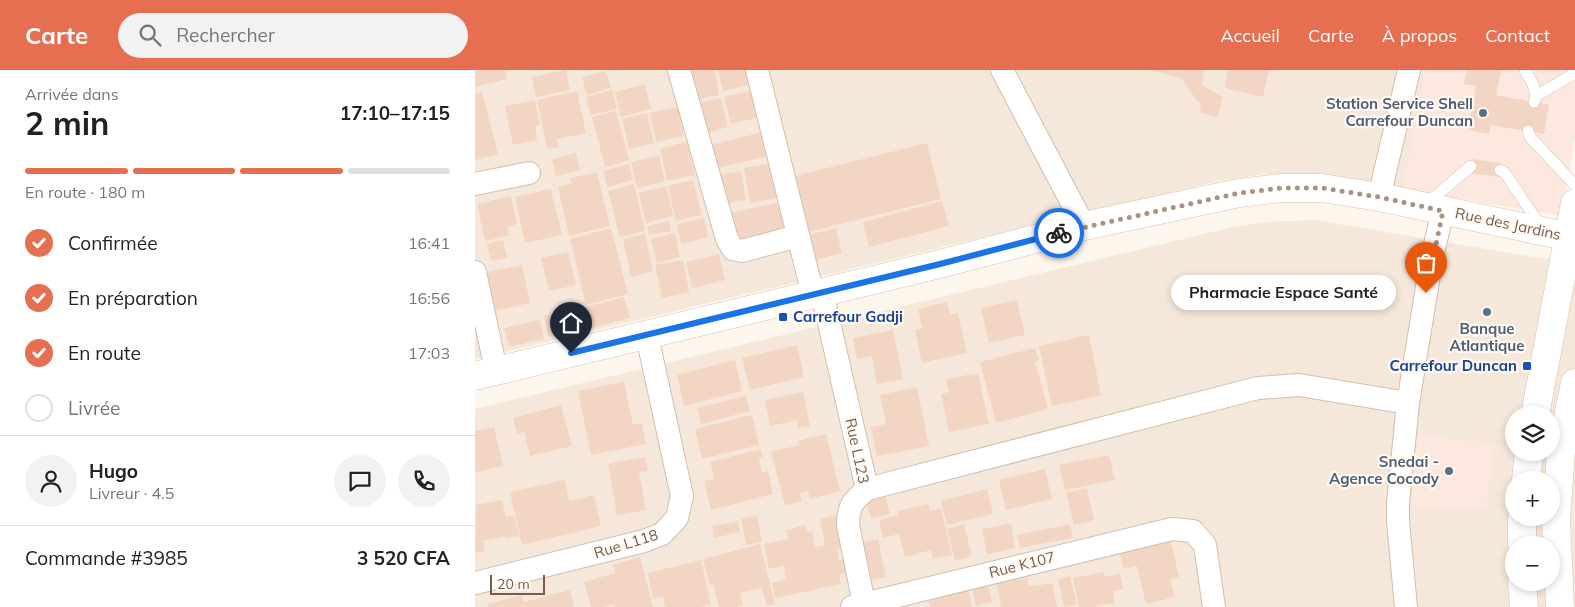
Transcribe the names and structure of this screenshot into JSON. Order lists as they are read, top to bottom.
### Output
{
  "streets": {
    "main road": ["Rue des Jardins"],
    "street": ["Rue L123", "Rue L118", "Rue K107"]
  },
  "crossings": [
    ["Rue des Jardins", "Rue L123"],
    ["Rue des Jardins", "Rue L118"],
    ["Rue L123", "Rue K107"]
  ],
  "places": {
    "other": [
      "Station Service Shell Carrefour Duncan",
      "Pharmacie Espace Santé",
      "Banque Atlantique",
      "Snedai - Agence Cocody"
    ],
    "transit": ["Carrefour Gadji", "Carrefour Duncan"]
  },
  "scale_bar": "20 m",
  "page": {
    "header": "Carte",
    "search": "Rechercher",
    "nav": [
      "Accueil",
      "Carte",
      "À propos",
      "Contact"
    ],
    "heading": ["2 min", "Arrivée dans", "17:10–17:15"],
    "panel": [
      "Hugo",
      "Livreur · 4.5",
      "Commande #3985",
      "3 520 CFA"
    ],
    "bar": "En route · 180 m",
    "list": [
      ["Confirmée", "16:41"],
      ["En préparation", "16:56"],
      ["En route", "17:03"],
      "Livrée"
    ],
    "bubble": "Pharmacie Espace Santé",
    "map_buttons": ["+", "−"],
    "scale": "20 m"
  }
}
